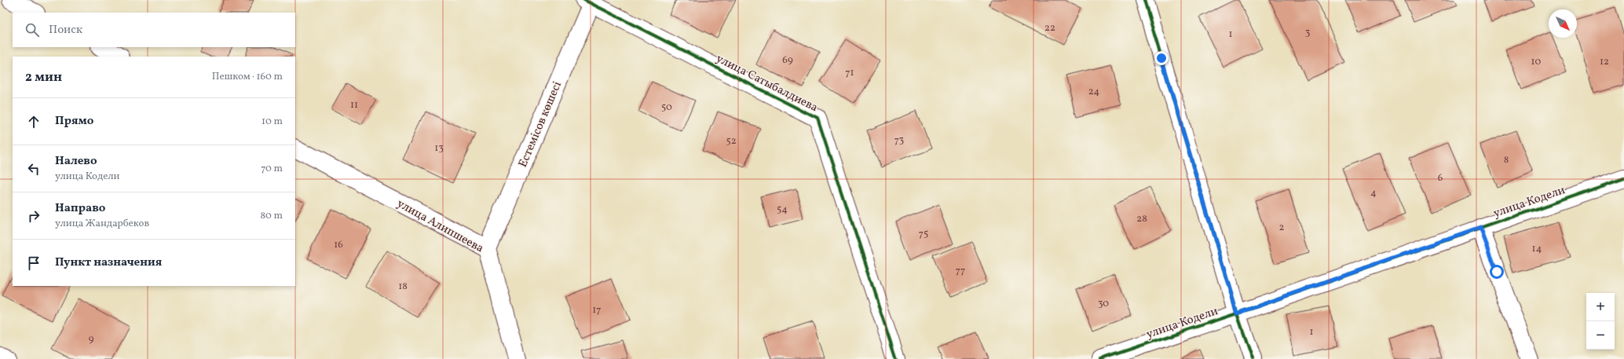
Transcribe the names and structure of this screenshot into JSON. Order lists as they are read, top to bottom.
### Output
{
  "streets": {
    "street": [
      "улица Сатыбалдиева",
      "Естемісов көшесі",
      "улица Кодели",
      "улица Алипшеева"
    ]
  },
  "crossings": [
    ["улица Сатыбалдиева", "Естемісов көшесі"],
    ["Естемісов көшесі", "улица Алипшеева"]
  ],
  "house_numbers": [
    "22",
    "3",
    "1",
    "69",
    "10",
    "12",
    "71",
    "24",
    "11",
    "50",
    "73",
    "52",
    "13",
    "8",
    "6",
    "4",
    "54",
    "28",
    "2",
    "75",
    "16",
    "14",
    "77",
    "18",
    "30",
    "17",
    "1",
    "9"
  ],
  "north": "bottom right",
  "page": {
    "search": "Поиск",
    "heading": ["2 мин", "Пешком · 160 m"],
    "list": [
      ["Прямо", "10 m"],
      ["Налево", "улица Кодели", "70 m"],
      ["Направо", "улица Жандарбеков", "80 m"],
      "Пункт назначения"
    ],
    "map_buttons": ["+", "−"]
  }
}
